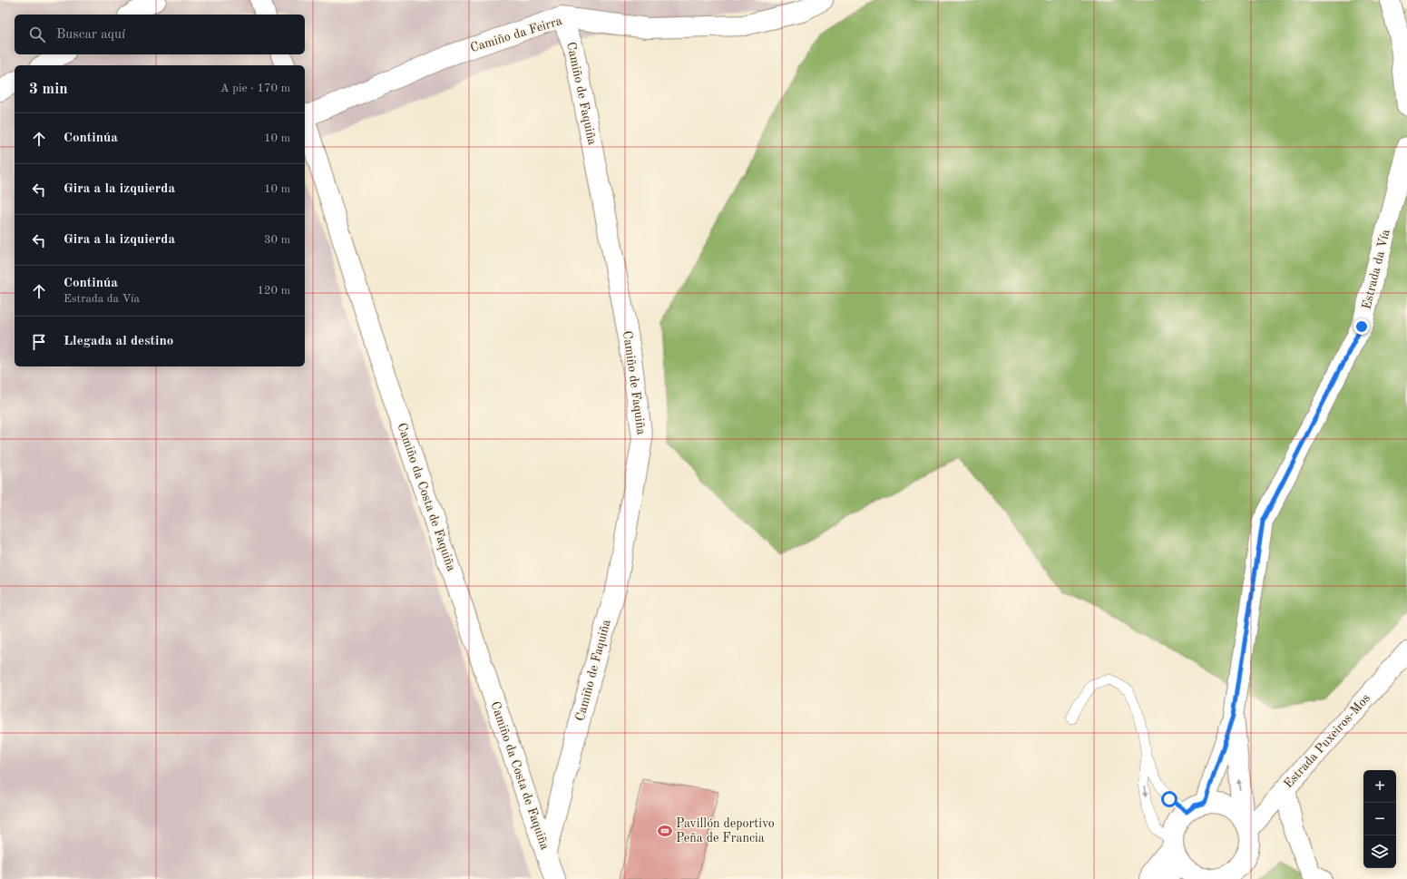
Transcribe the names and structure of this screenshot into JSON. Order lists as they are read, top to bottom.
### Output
{
  "streets": {
    "street": [
      "Camiño da Feirra",
      "Camiño de Faquiña",
      "Estrada da Vía",
      "Camiño da Costa de Faquiña",
      "Estrada Puxeiros-Mos"
    ]
  },
  "crossings": [
    ["Camiño da Feirra", "Camiño de Faquiña"],
    ["Camiño de Faquiña", "Camiño da Costa de Faquiña"]
  ],
  "places": {
    "sports": ["Pavillón deportivo Peña de Francia"]
  },
  "page": {
    "search": "Buscar aquí",
    "heading": ["3 min", "A pie · 170 m"],
    "list": [
      ["Continúa", "10 m"],
      ["Gira a la izquierda", "10 m"],
      ["Gira a la izquierda", "30 m"],
      ["Continúa", "Estrada da Vía", "120 m"],
      "Llegada al destino"
    ],
    "map_buttons": ["+", "−"]
  }
}
